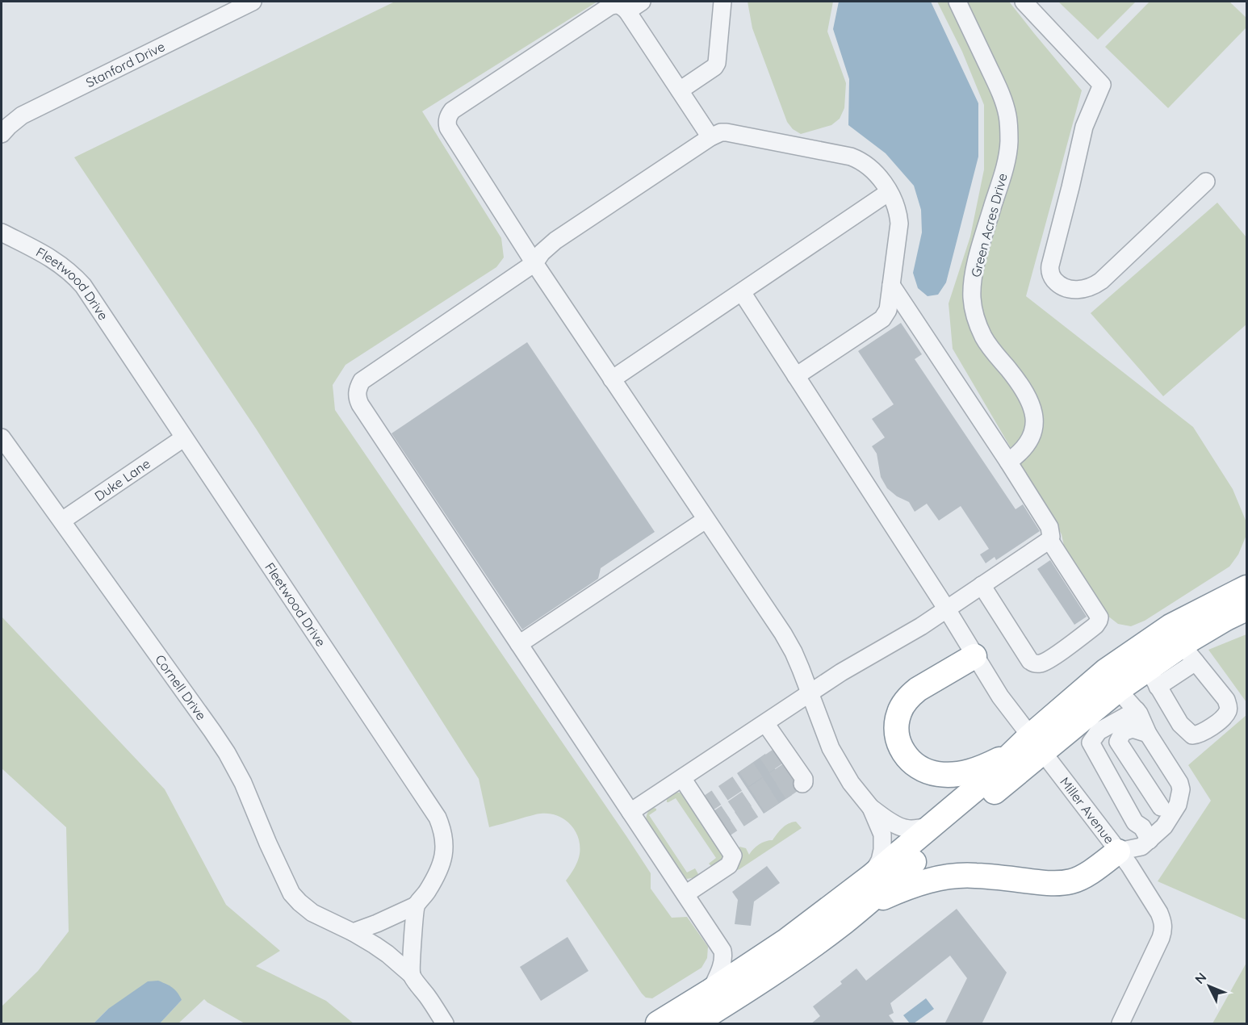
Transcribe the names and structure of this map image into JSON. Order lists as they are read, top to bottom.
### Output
{
  "streets": {
    "street": [
      "Stanford Drive",
      "Green Acres Drive",
      "Fleetwood Drive",
      "Duke Lane",
      "Cornell Drive",
      "Miller Avenue"
    ]
  },
  "crossings": [
    ["Fleetwood Drive", "Duke Lane"],
    ["Duke Lane", "Cornell Drive"]
  ],
  "north": "top left"
}
